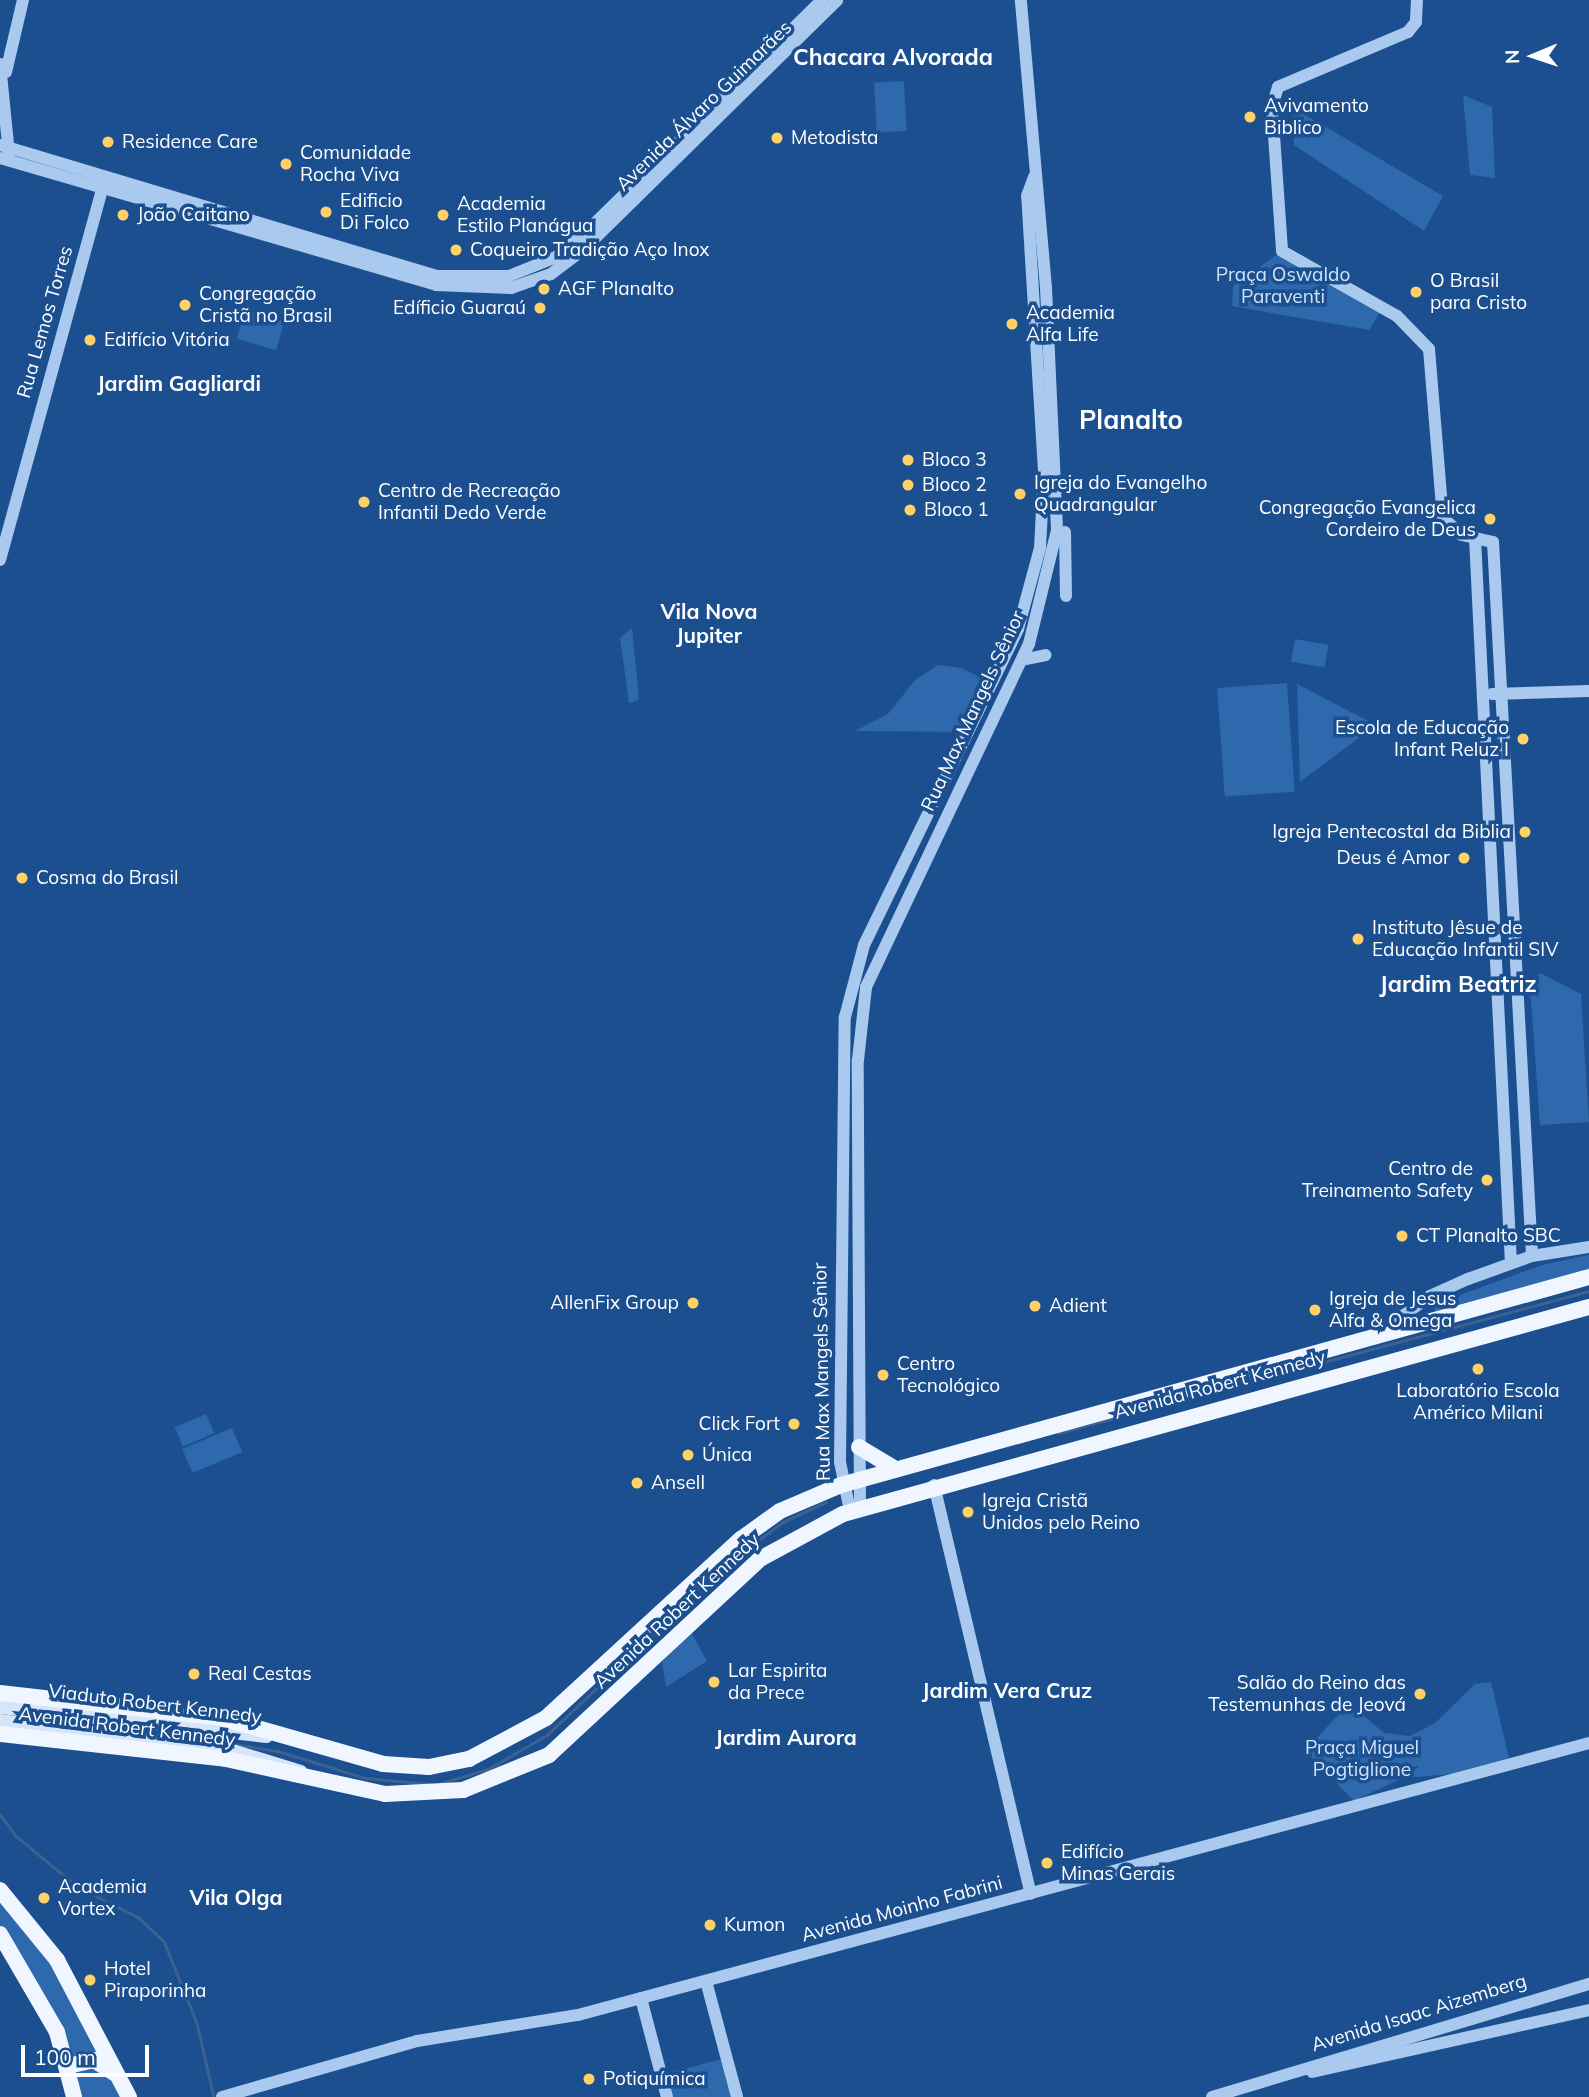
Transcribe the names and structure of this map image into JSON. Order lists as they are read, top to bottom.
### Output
{
  "streets": {
    "main road": ["Avenida Robert Kennedy", "Viaduto Robert Kennedy"],
    "street": [
      "Avenida Álvaro Guimarães",
      "Rua Lemos Torres",
      "Rua Max Mangels Sênior",
      "Avenida Moinho Fabrini",
      "Avenida Isaac Aizemberg"
    ]
  },
  "crossings": [
    ["Avenida Álvaro Guimarães", "Rua Lemos Torres"],
    ["Rua Max Mangels Sênior", "Avenida Robert Kennedy"],
    ["Avenida Robert Kennedy", "Viaduto Robert Kennedy"]
  ],
  "districts": [
    "Chacara Alvorada",
    "Jardim Gagliardi",
    "Planalto",
    "Vila Nova Jupiter",
    "Jardim Beatriz",
    "Jardim Vera Cruz",
    "Jardim Aurora",
    "Vila Olga"
  ],
  "parks": ["Praça Oswaldo Paraventi", "Praça Miguel Pogtiglione"],
  "places": [
    "Avivamento Biblico",
    "Metodista",
    "Residence Care",
    "Comunidade Rocha Viva",
    "Edificio Di Folco",
    "João Caitano",
    "Academia Estilo Planágua",
    "Coqueiro Tradição Aço Inox",
    "AGF Planalto",
    "O Brasil para Cristo",
    "Congregação Cristã no Brasil",
    "Edíficio Guaraú",
    "Academia Alfa Life",
    "Edifício Vitória",
    "Bloco 3",
    "Bloco 2",
    "Igreja do Evangelho Quadrangular",
    "Centro de Recreação Infantil Dedo Verde",
    "Bloco 1",
    "Congregação Evangelica Cordeiro de Deus",
    "Escola de Educação Infant Reluz I",
    "Igreja Pentecostal da Biblia",
    "Deus é Amor",
    "Cosma do Brasil",
    "Instituto Jêsue de Educação Infantil SIV",
    "Centro de Treinamento Safety",
    "CT Planalto SBC",
    "AllenFix Group",
    "Adient",
    "Igreja de Jesus Alfa & Omega",
    "Laboratório Escola Américo Milani",
    "Centro Tecnológico",
    "Click Fort",
    "Única",
    "Ansell",
    "Igreja Cristã Unidos pelo Reino",
    "Real Cestas",
    "Lar Espirita da Prece",
    "Salão do Reino das Testemunhas de Jeová",
    "Edifício Minas Gerais",
    "Academia Vortex",
    "Kumon",
    "Hotel Piraporinha",
    "Potiquímica"
  ],
  "scale_bar": "100 m",
  "north": "left"
}
